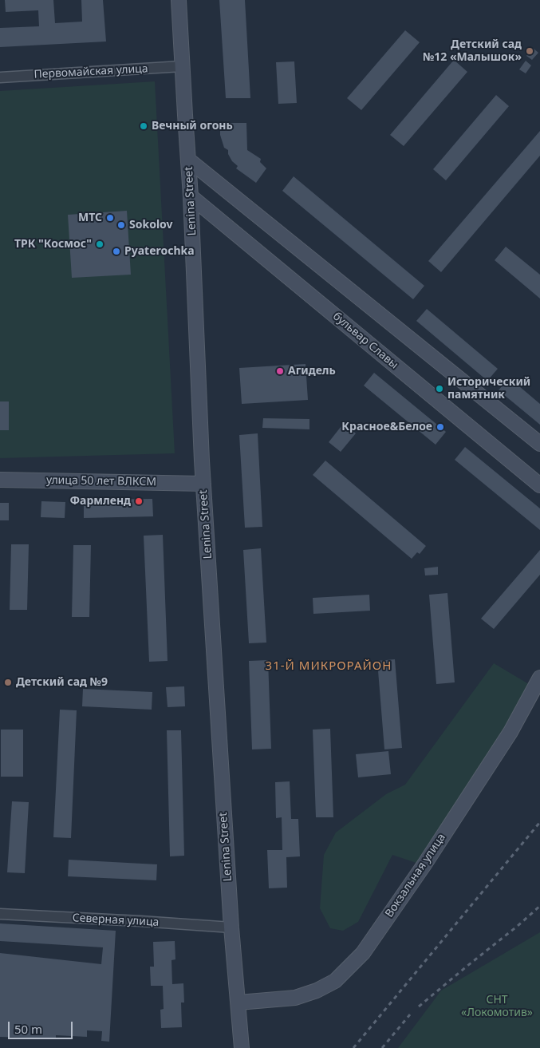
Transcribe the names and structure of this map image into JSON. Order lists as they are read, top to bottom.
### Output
{
  "streets": {
    "street": [
      "Первомайская улица",
      "Lenina Street",
      "бульвар Славы",
      "улица 50 лет ВЛКСМ",
      "Вокзальная улица",
      "Северная улица"
    ]
  },
  "crossings": [
    ["Первомайская улица", "Lenina Street"],
    ["Lenina Street", "бульвар Славы"],
    ["Lenina Street", "улица 50 лет ВЛКСМ"],
    ["Lenina Street", "Вокзальная улица"],
    ["Lenina Street", "Северная улица"]
  ],
  "districts": ["31-Й МИКРОРАЙОН"],
  "parks": ["СНТ «Локомотив»"],
  "places": [
    "Детский сад №12 «Малышок»",
    "Вечный огонь",
    "МТС",
    "Sokolov",
    "ТРК \"Космос\"",
    "Pyaterochka",
    "Агидель",
    "Исторический памятник",
    "Красное&Белое",
    "Фармленд",
    "Детский сад №9"
  ],
  "scale_bar": "50 m"
}
